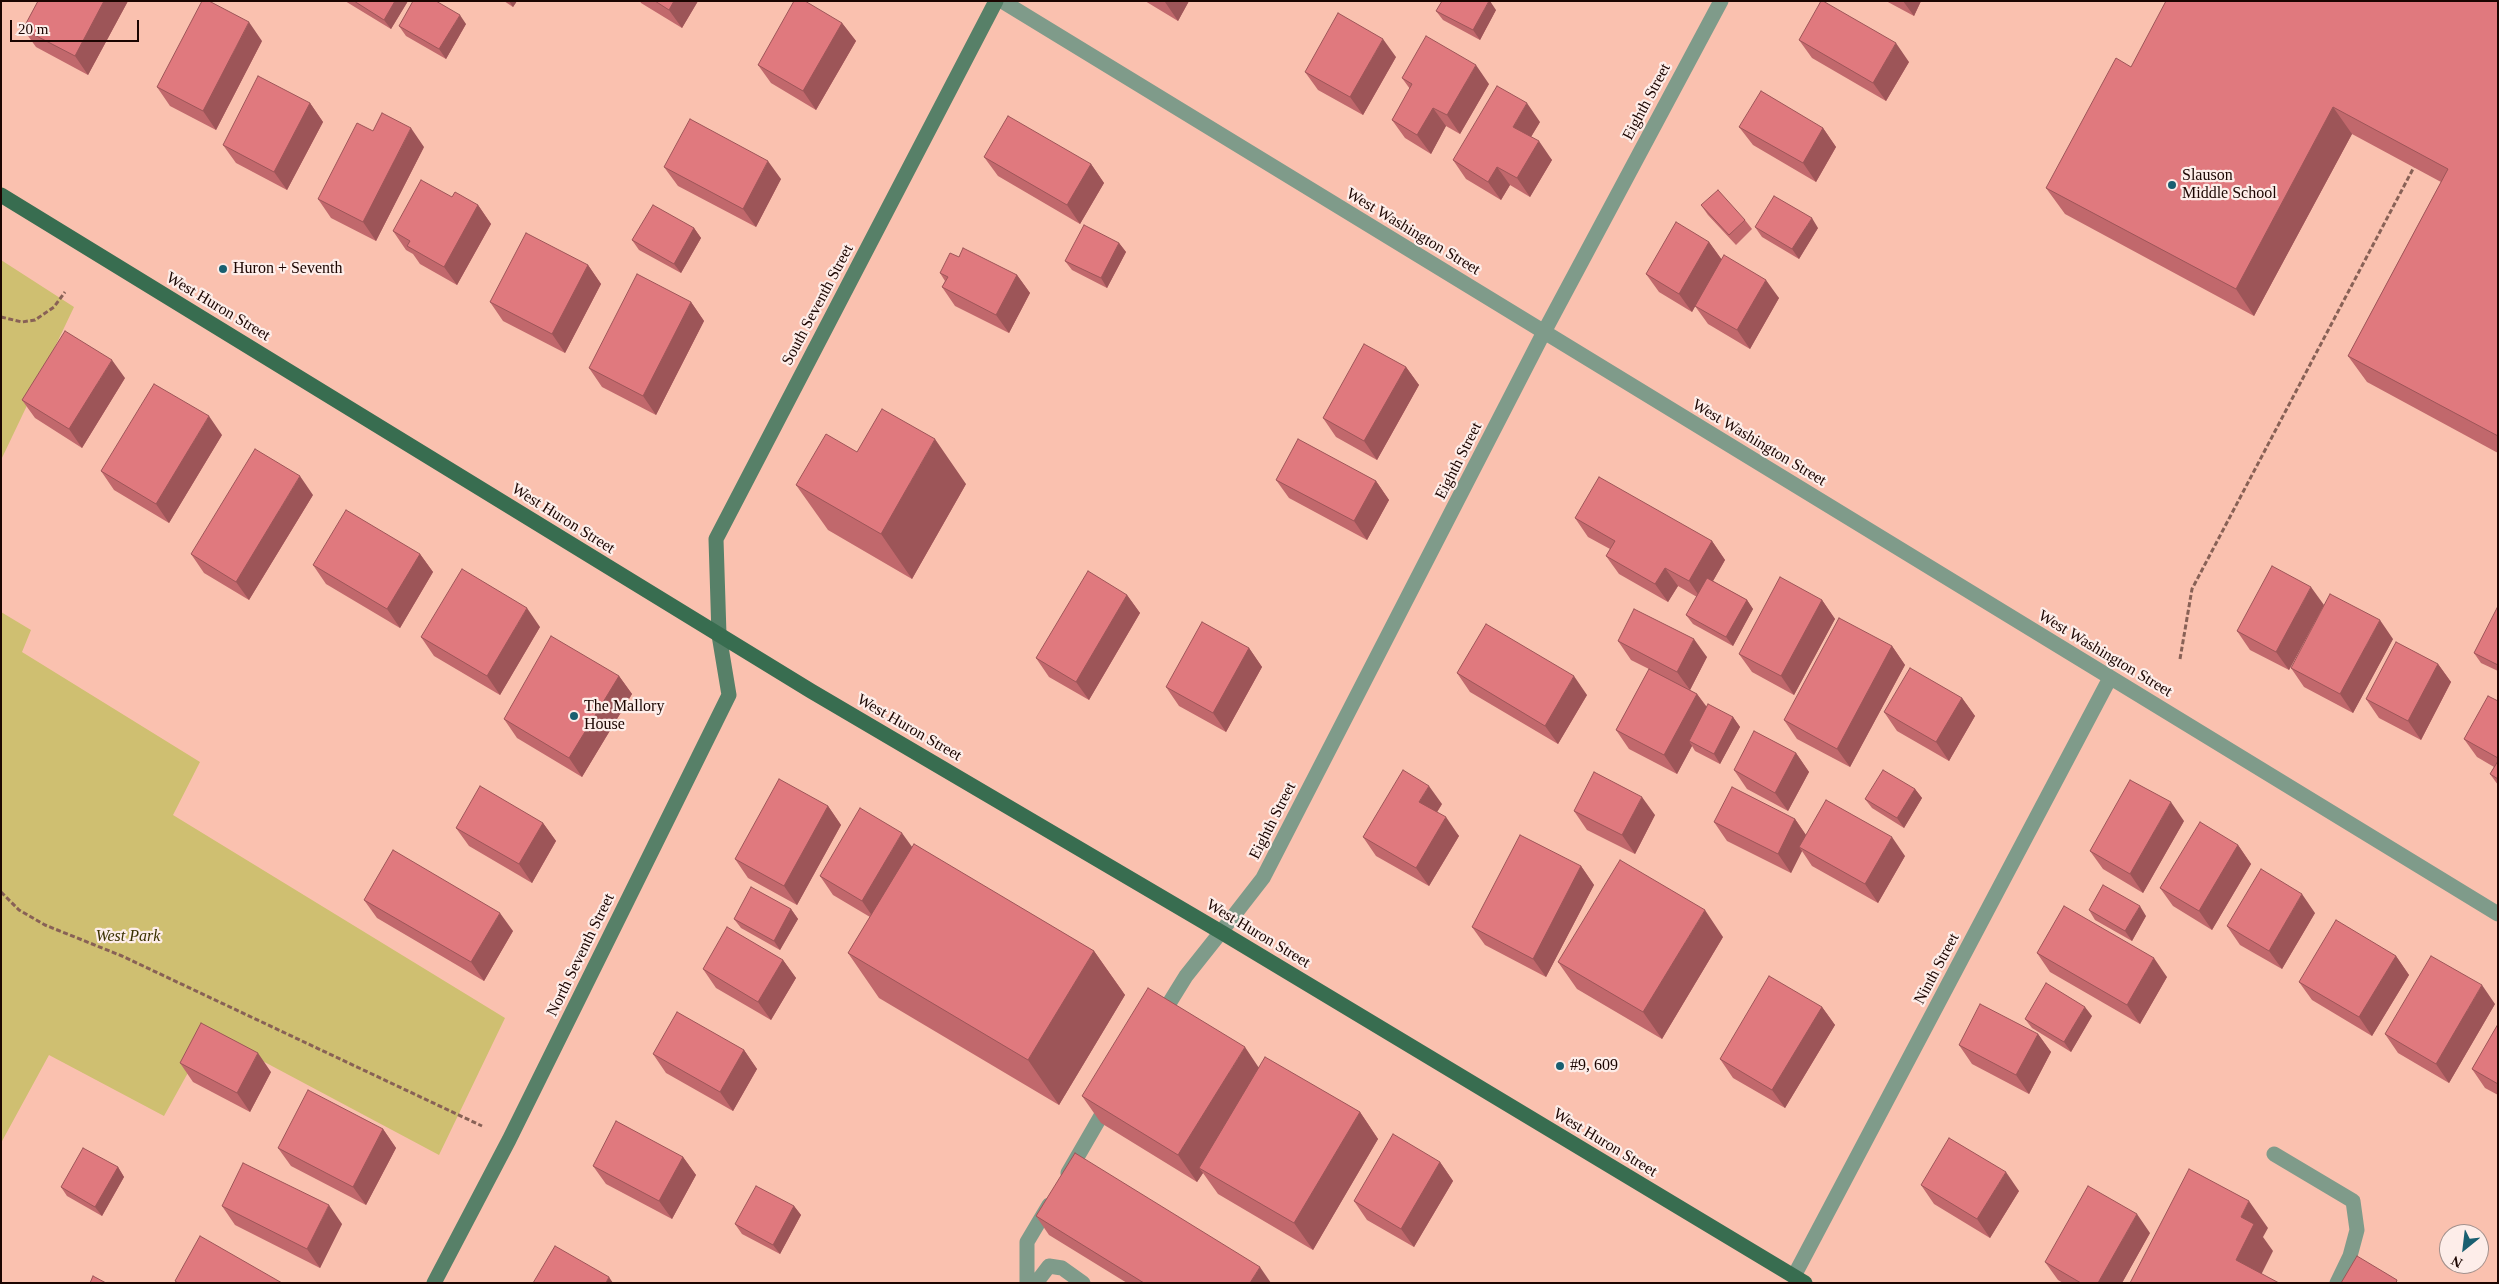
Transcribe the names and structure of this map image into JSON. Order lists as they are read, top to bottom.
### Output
{
  "streets": {
    "main road": ["West Huron Street"],
    "street": [
      "Eighth Street",
      "West Washington Street",
      "South Seventh Street",
      "North Seventh Street",
      "Ninth Street"
    ]
  },
  "crossings": [
    ["Eighth Street", "West Washington Street"],
    ["Eighth Street", "West Huron Street"],
    ["West Washington Street", "Ninth Street"],
    ["South Seventh Street", "West Huron Street"],
    ["South Seventh Street", "North Seventh Street"],
    ["West Huron Street", "North Seventh Street"],
    ["West Huron Street", "Ninth Street"]
  ],
  "parks": ["West Park"],
  "places": [
    "Slauson Middle School",
    "Huron + Seventh",
    "The Mallory House",
    "#9, 609"
  ],
  "scale_bar": "20 m",
  "north": "bottom left"
}
